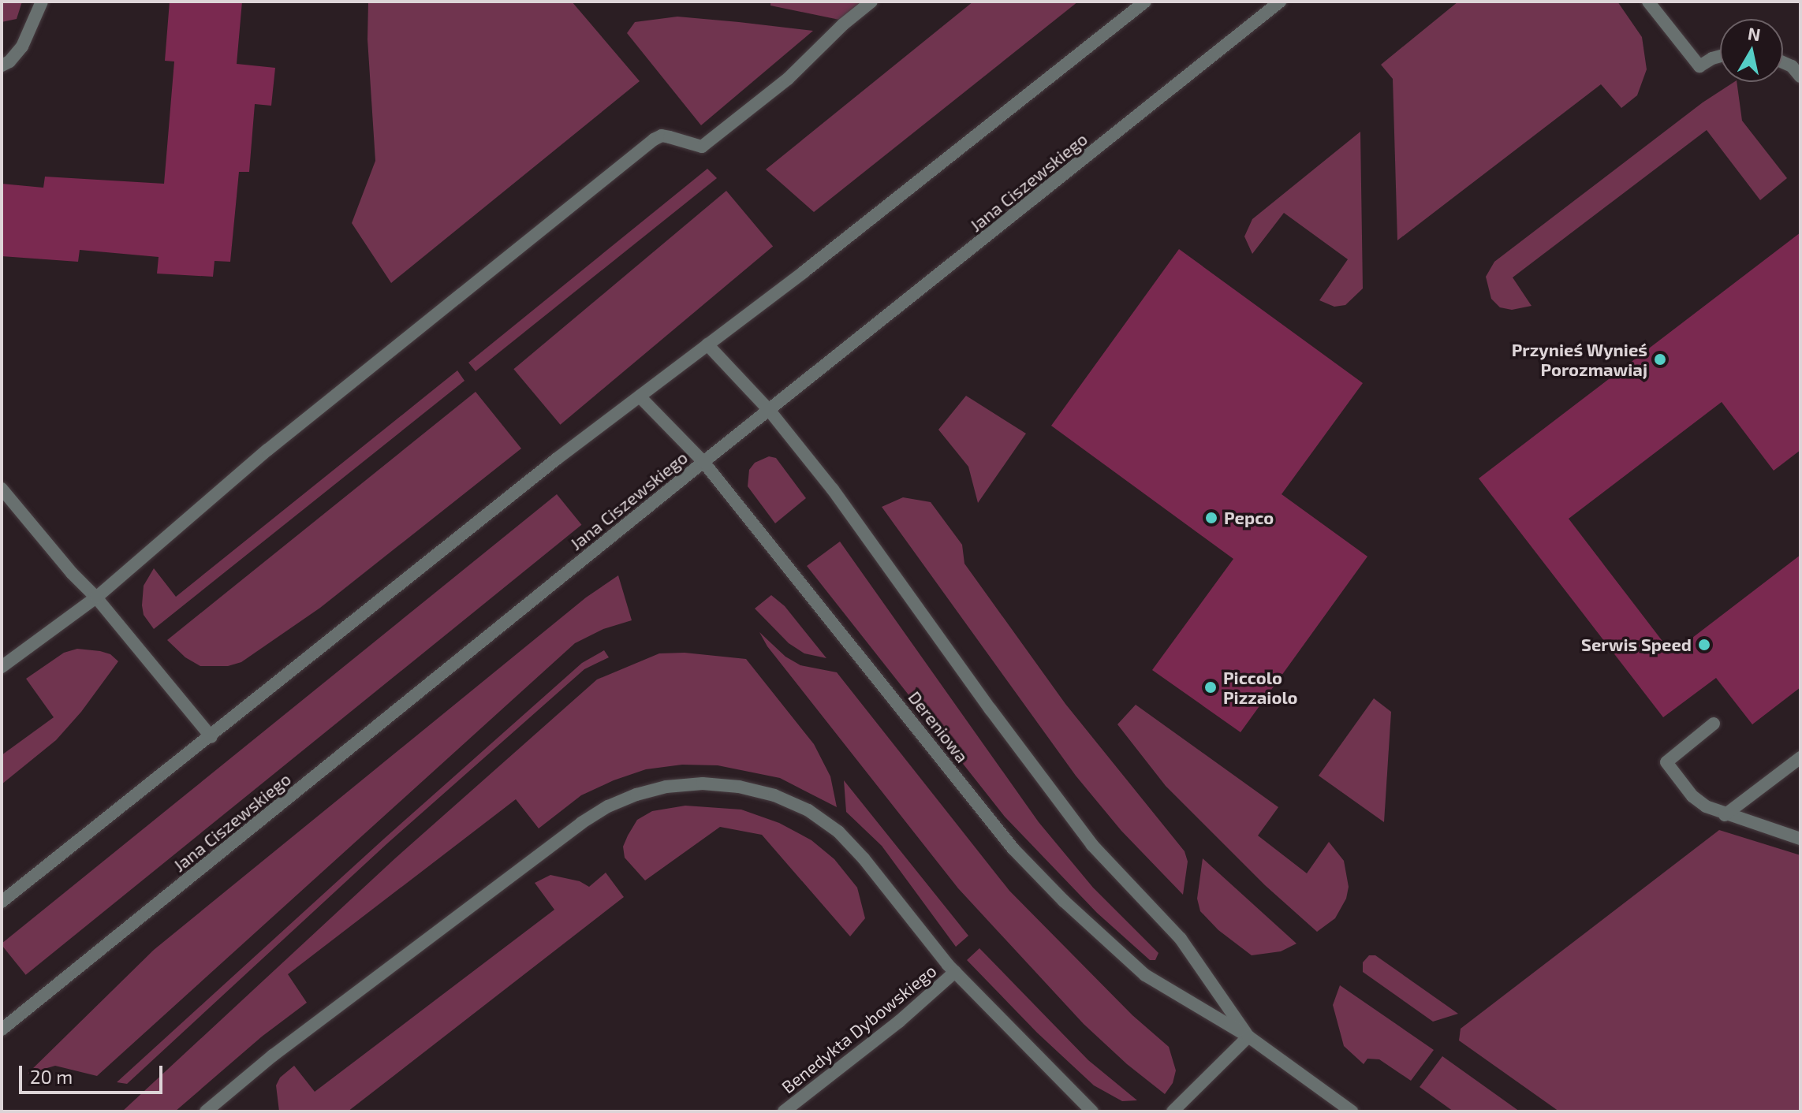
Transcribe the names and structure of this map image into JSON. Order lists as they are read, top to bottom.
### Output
{
  "streets": {
    "street": ["Jana Ciszewskiego", "Dereniowa", "Benedykta Dybowskiego"]
  },
  "crossings": [
    ["Jana Ciszewskiego", "Dereniowa"]
  ],
  "places": [
    "Przynieś Wynieś Porozmawiaj",
    "Pepco",
    "Serwis Speed",
    "Piccolo Pizzaiolo"
  ],
  "scale_bar": "20 m",
  "north": "top"
}
